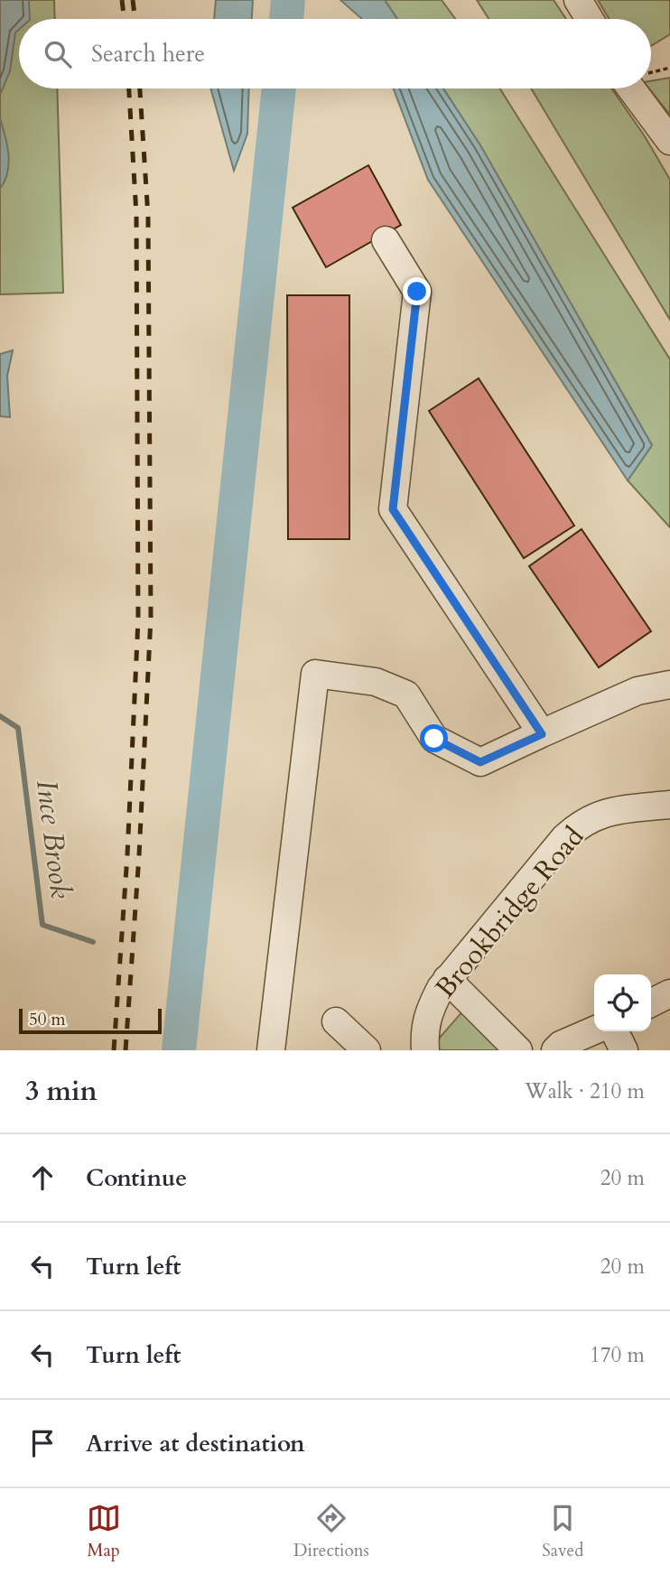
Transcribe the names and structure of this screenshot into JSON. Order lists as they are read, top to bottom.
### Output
{
  "streets": {
    "street": ["Brookbridge Road"]
  },
  "water": ["Ince Brook"],
  "scale_bar": "50 m",
  "page": {
    "search": "Search here",
    "scale": "50 m",
    "heading": ["3 min", "Walk · 210 m"],
    "list": [
      ["Continue", "20 m"],
      ["Turn left", "20 m"],
      ["Turn left", "170 m"],
      "Arrive at destination"
    ],
    "nav": ["Map", "Directions", "Saved"]
  }
}
